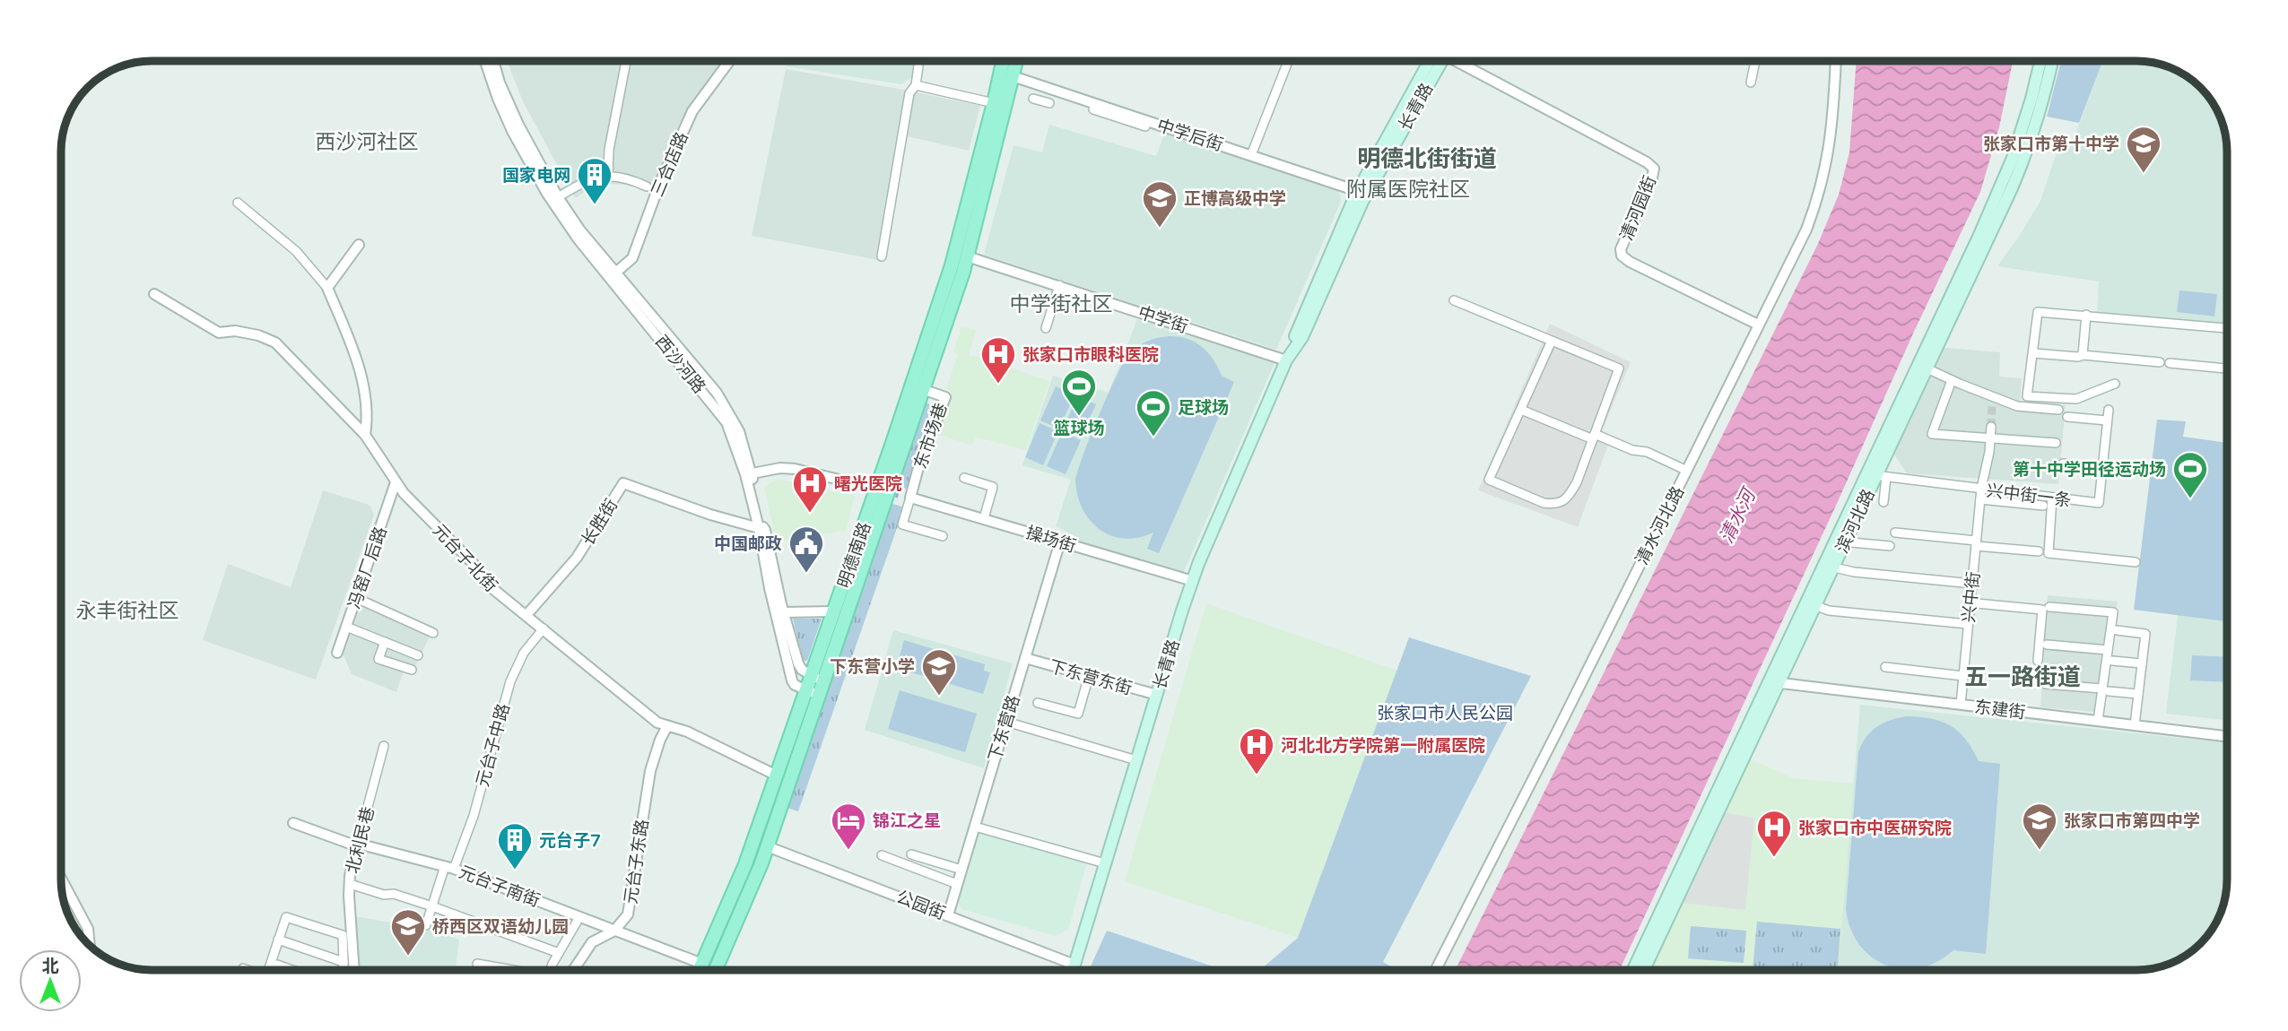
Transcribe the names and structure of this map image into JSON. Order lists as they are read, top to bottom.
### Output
{
  "streets": {
    "main road": ["长青路", "滨河北路", "明德南路"],
    "street": [
      "中学后街",
      "三合店路",
      "清河园街",
      "中学街",
      "西沙河路",
      "东市场巷",
      "兴中街一条",
      "长胜街",
      "清水河北路",
      "操场街",
      "元台子北街",
      "冯窑厂后路",
      "兴中街",
      "下东营东街",
      "东建街",
      "下东营路",
      "元台子中路",
      "北利民巷",
      "元台子东路",
      "元台子南街",
      "公园街"
    ]
  },
  "crossings": [
    ["长青路", "中学后街"],
    ["长青路", "中学街"],
    ["长青路", "操场街"],
    ["长青路", "下东营东街"],
    ["中学后街", "明德南路"],
    ["三合店路", "西沙河路"],
    ["清河园街", "清水河北路"],
    ["中学街", "明德南路"],
    ["西沙河路", "长胜街"],
    ["西沙河路", "明德南路"],
    ["东市场巷", "操场街"],
    ["东市场巷", "明德南路"],
    ["兴中街一条", "滨河北路"],
    ["兴中街一条", "兴中街"],
    ["滨河北路", "东建街"],
    ["长胜街", "元台子北街"],
    ["操场街", "下东营路"],
    ["明德南路", "元台子北街"],
    ["明德南路", "元台子南街"],
    ["明德南路", "公园街"],
    ["元台子北街", "冯窑厂后路"],
    ["元台子北街", "元台子中路"],
    ["元台子北街", "元台子东路"],
    ["兴中街", "东建街"],
    ["下东营东街", "下东营路"],
    ["下东营路", "公园街"],
    ["元台子中路", "元台子南街"],
    ["北利民巷", "元台子南街"],
    ["元台子东路", "元台子南街"]
  ],
  "districts": [
    "西沙河社区",
    "明德北街街道",
    "附属医院社区",
    "中学街社区",
    "永丰街社区",
    "五一路街道"
  ],
  "water": ["清水河"],
  "parks": ["张家口市人民公园"],
  "places": {
    "school or university": [
      "张家口市第十中学",
      "正博高级中学",
      "下东营小学",
      "张家口市第四中学",
      "桥西区双语幼儿园"
    ],
    "building": ["国家电网", "元台子7"],
    "hospital": [
      "张家口市眼科医院",
      "曙光医院",
      "河北北方学院第一附属医院",
      "张家口市中医研究院"
    ],
    "sports": ["篮球场", "足球场", "第十中学田径运动场"],
    "public building": ["中国邮政"],
    "hotel": ["锦江之星"]
  },
  "north": "top"
}
